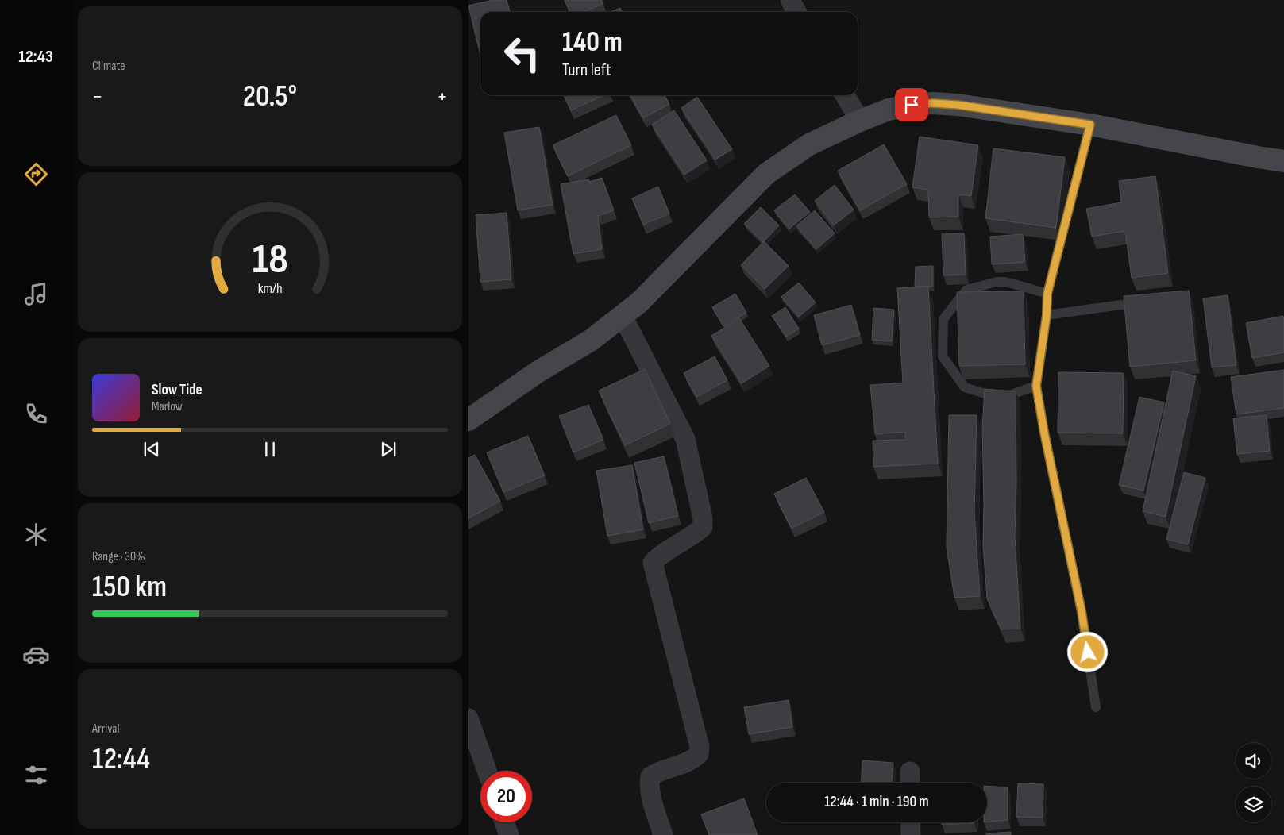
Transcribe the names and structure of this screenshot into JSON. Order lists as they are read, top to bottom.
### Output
{
  "page": {
    "tabs": "12:43",
    "tile": [
      "Climate",
      ["Range · 30%", "150 km"],
      ["Arrival", "12:44"]
    ],
    "turn": ["140 m", "Turn left"],
    "heat": ["−", "20.5°", "+"],
    "song": ["Slow Tide", "Marlow"],
    "limit": "20",
    "trip": "12:44 · 1 min · 190 m",
    "gauge": ["18", "km/h"]
  }
}
